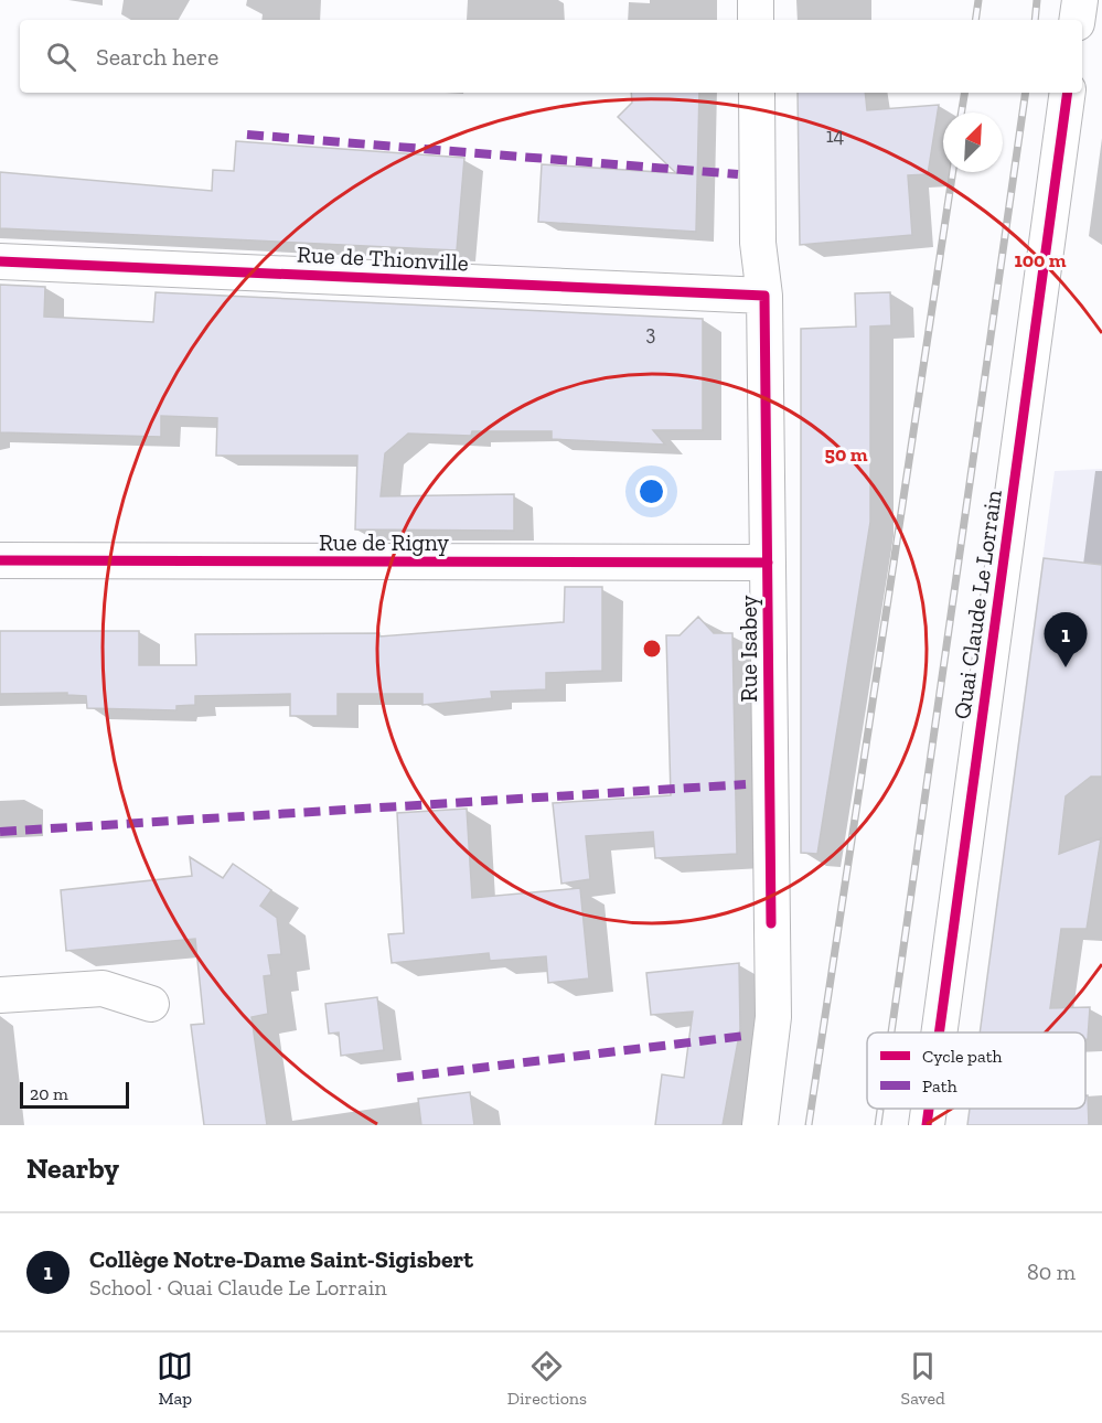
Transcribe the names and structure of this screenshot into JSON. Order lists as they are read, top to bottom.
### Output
{
  "streets": {
    "street": [
      "Rue de Thionville",
      "Rue de Rigny",
      "Quai Claude Le Lorrain",
      "Rue Isabey"
    ]
  },
  "crossings": [
    ["Rue de Thionville", "Rue Isabey"],
    ["Rue de Rigny", "Rue Isabey"]
  ],
  "house_numbers": ["14", "3"],
  "legend": ["Cycle path", "Path"],
  "scale_bar": "20 m",
  "north": "top right",
  "page": {
    "search": "Search here",
    "pins": "1",
    "scale": "20 m",
    "heading": "Nearby",
    "list": [
      {
        "mark": "1",
        "name": "Collège Notre-Dame Saint-Sigisbert",
        "note": "School · Quai Claude Le Lorrain",
        "value": "80 m"
      }
    ],
    "nav": ["Map", "Directions", "Saved"]
  },
  "rings": ["100 m", "50 m"]
}
